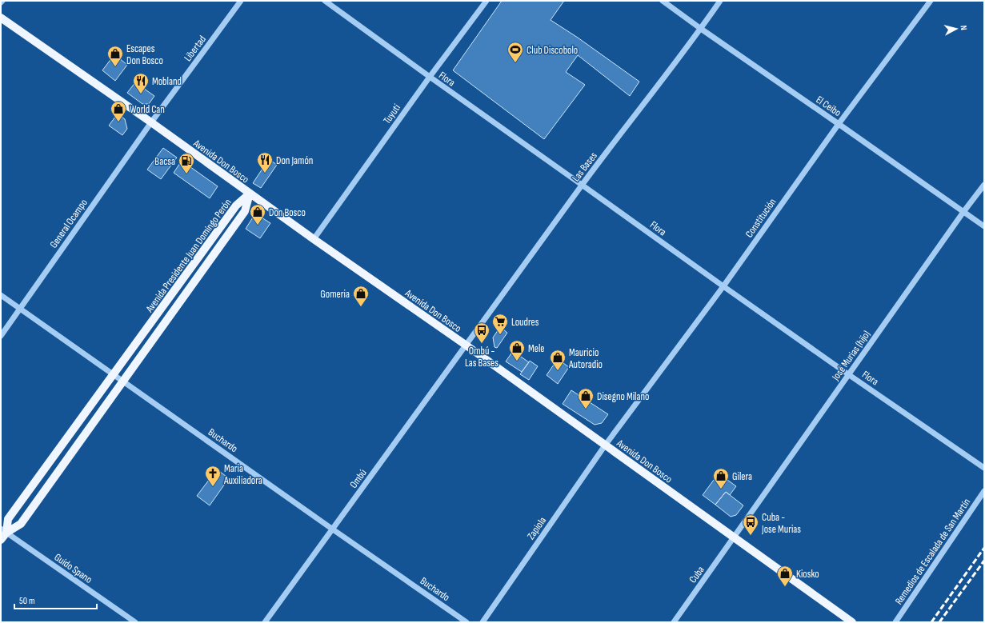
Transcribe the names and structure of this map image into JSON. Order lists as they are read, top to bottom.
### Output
{
  "streets": {
    "main road": ["Avenida Don Bosco", "Avenida Presidente Juan Domingo Perón"],
    "street": [
      "Libertad",
      "Flora",
      "El Ceibo",
      "Tuyutí",
      "Las Bases",
      "Constitución",
      "General Ocampo",
      "José Murias (hijo)",
      "Buchardo",
      "Ombú",
      "Zapiola",
      "Remedios de Escalada de San Martín",
      "Guido Spano",
      "Cuba"
    ]
  },
  "crossings": [
    ["Libertad", "Avenida Don Bosco"],
    ["Libertad", "General Ocampo"],
    ["Flora", "Tuyutí"],
    ["Flora", "Las Bases"],
    ["Flora", "Constitución"],
    ["Flora", "José Murias (hijo)"],
    ["El Ceibo", "Las Bases"],
    ["El Ceibo", "Constitución"],
    ["El Ceibo", "José Murias (hijo)"],
    ["Tuyutí", "Avenida Don Bosco"],
    ["Avenida Don Bosco", "Las Bases"],
    ["Avenida Don Bosco", "Constitución"],
    ["Avenida Don Bosco", "General Ocampo"],
    ["Avenida Don Bosco", "Avenida Presidente Juan Domingo Perón"],
    ["Avenida Don Bosco", "José Murias (hijo)"],
    ["Avenida Don Bosco", "Ombú"],
    ["Avenida Don Bosco", "Zapiola"],
    ["Avenida Don Bosco", "Cuba"],
    ["Las Bases", "Ombú"],
    ["Constitución", "Zapiola"],
    ["General Ocampo", "Buchardo"],
    ["Avenida Presidente Juan Domingo Perón", "Buchardo"],
    ["Avenida Presidente Juan Domingo Perón", "Guido Spano"],
    ["José Murias (hijo)", "Cuba"],
    ["Buchardo", "Ombú"]
  ],
  "places": {
    "sports": ["Club Discobolo"],
    "shop": [
      "Escapes Don Bosco",
      "World Can",
      "Don Bosco",
      "Gomeria",
      "Mele",
      "Mauricio Autoradio",
      "Disegno Milano",
      "Gilera",
      "Kiosko"
    ],
    "restaurant": ["Mobland", "Don Jamón"],
    "fuel station": ["Bacsa"],
    "supermarket": ["Loudres"],
    "bus stop": ["Ombú - Las Bases", "Cuba - Jose Murias"],
    "church": ["Maria Auxiliadora"]
  },
  "scale_bar": "50 m",
  "north": "right"
}
